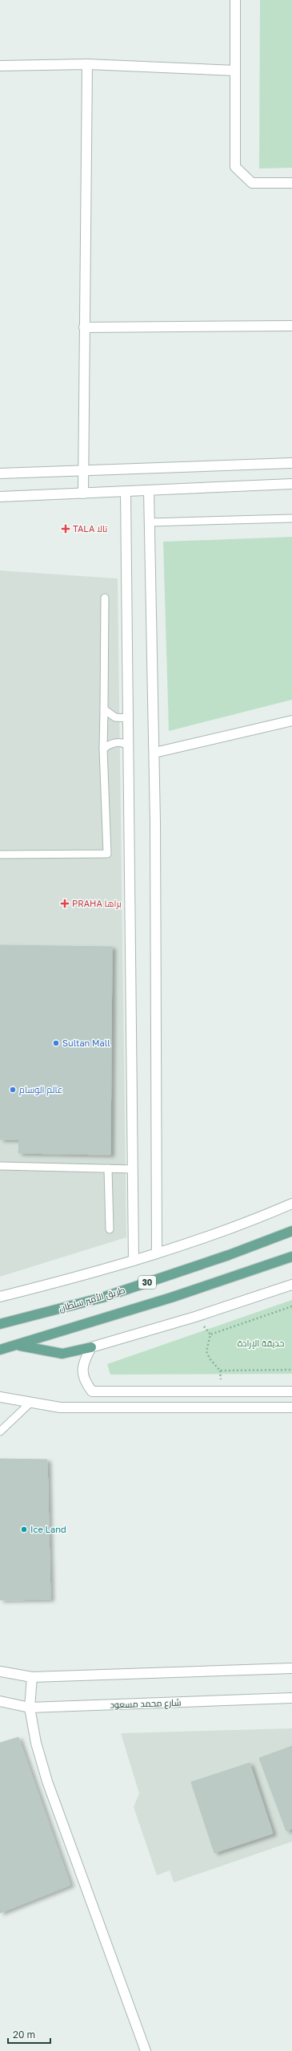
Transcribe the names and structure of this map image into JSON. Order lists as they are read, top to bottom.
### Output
{
  "streets": {
    "main road": ["30", "طريق الأمير سلطان"],
    "street": ["شارع محمد مسعود"]
  },
  "parks": ["حديقة الإرادة"],
  "places": {
    "health": ["TALA تالا", "PRAHA براها"],
    "other": ["Sultan Mall", "عالم الوسام", "Ice Land"]
  },
  "scale_bar": "20 m"
}
